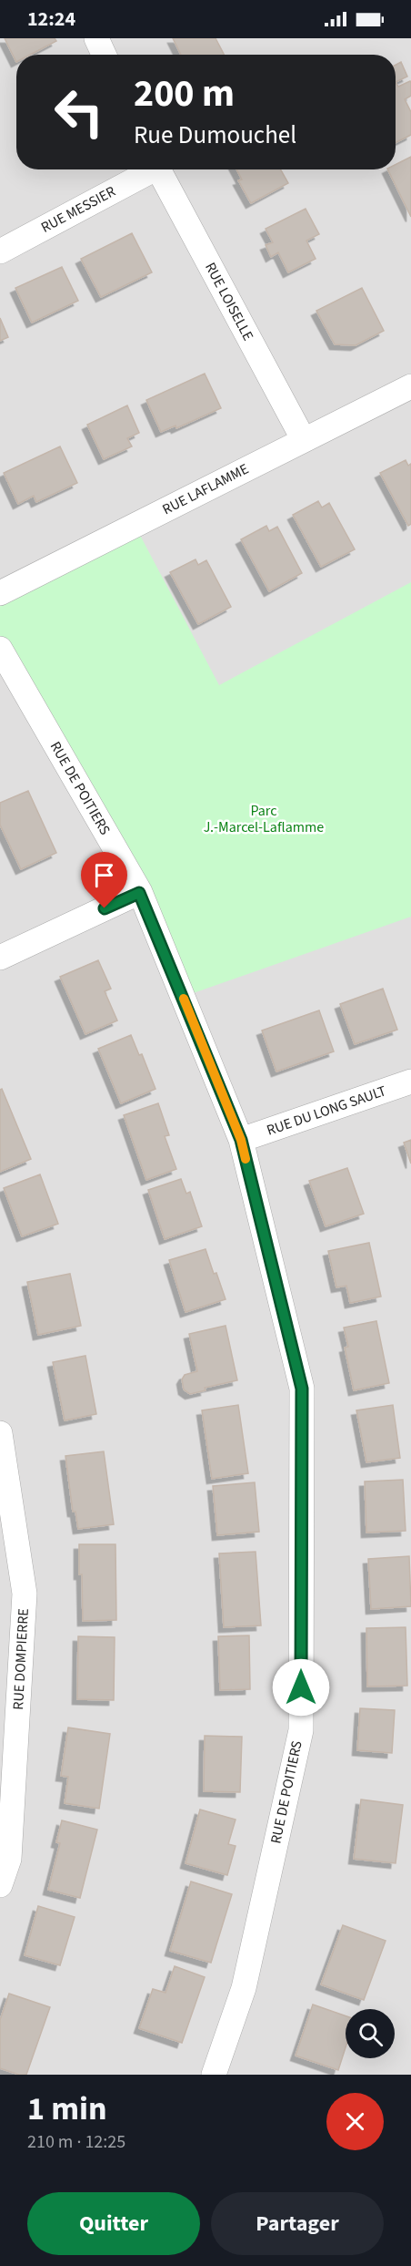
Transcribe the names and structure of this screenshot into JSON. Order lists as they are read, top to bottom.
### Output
{
  "streets": {
    "street": [
      "RUE MESSIER",
      "RUE LOISELLE",
      "RUE LAFLAMME",
      "RUE DE POITIERS",
      "RUE DU LONG SAULT",
      "RUE DOMPIERRE"
    ]
  },
  "crossings": [
    ["RUE LOISELLE", "RUE LAFLAMME"],
    ["RUE DE POITIERS", "RUE DU LONG SAULT"]
  ],
  "parks": ["Parc J.-Marcel-Laflamme"],
  "page": {
    "status": "12:24",
    "turn": ["200 m", "Rue Dumouchel"],
    "heading": ["1 min", "210 m · 12:25"],
    "buttons": ["Quitter", "Partager"]
  }
}
